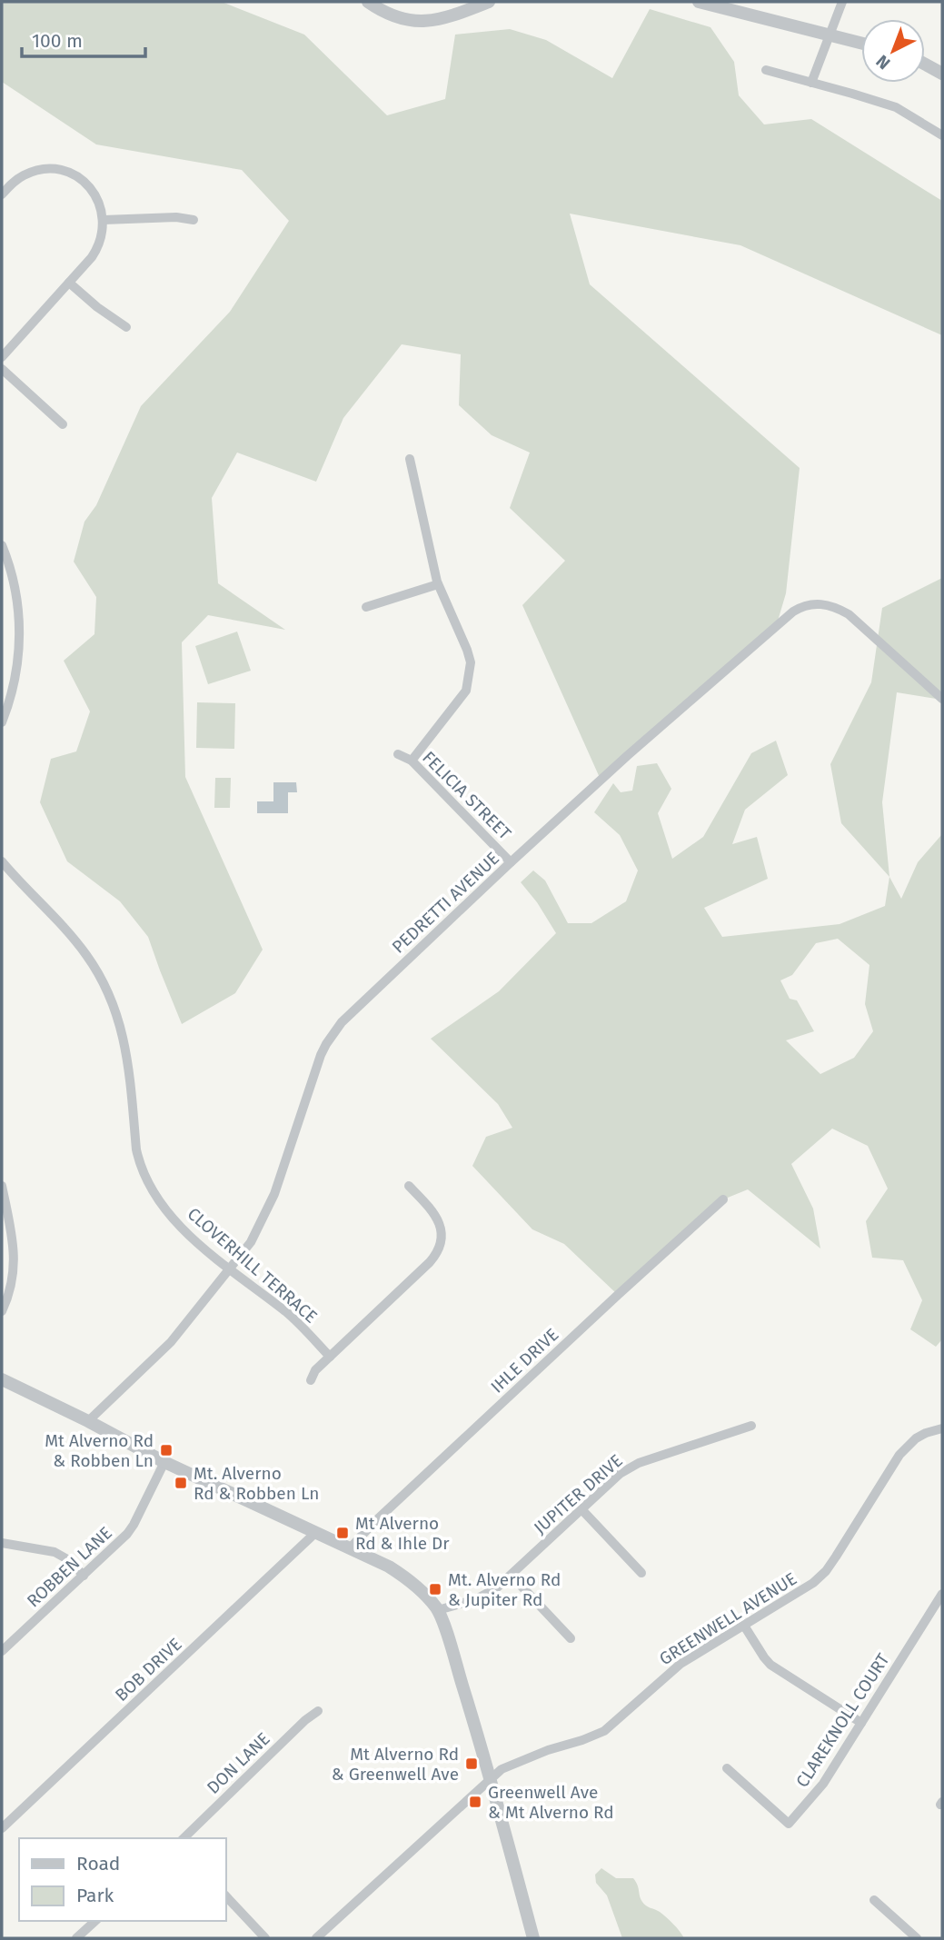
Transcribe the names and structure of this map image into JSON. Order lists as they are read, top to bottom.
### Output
{
  "streets": {
    "street": [
      "FELICIA STREET",
      "PEDRETTI AVENUE",
      "CLOVERHILL TERRACE",
      "IHLE DRIVE",
      "JUPITER DRIVE",
      "ROBBEN LANE",
      "GREENWELL AVENUE",
      "BOB DRIVE",
      "CLAREKNOLL COURT",
      "DON LANE"
    ]
  },
  "crossings": [
    ["FELICIA STREET", "PEDRETTI AVENUE"],
    ["PEDRETTI AVENUE", "CLOVERHILL TERRACE"]
  ],
  "places": {
    "transit": [
      "Mt Alverno Rd & Robben Ln",
      "Mt. Alverno Rd & Robben Ln",
      "Mt Alverno Rd & Ihle Dr",
      "Mt. Alverno Rd & Jupiter Rd",
      "Mt Alverno Rd & Greenwell Ave",
      "Greenwell Ave & Mt Alverno Rd"
    ]
  },
  "legend": ["Road", "Park"],
  "scale_bar": "100 m",
  "north": "bottom left"
}
